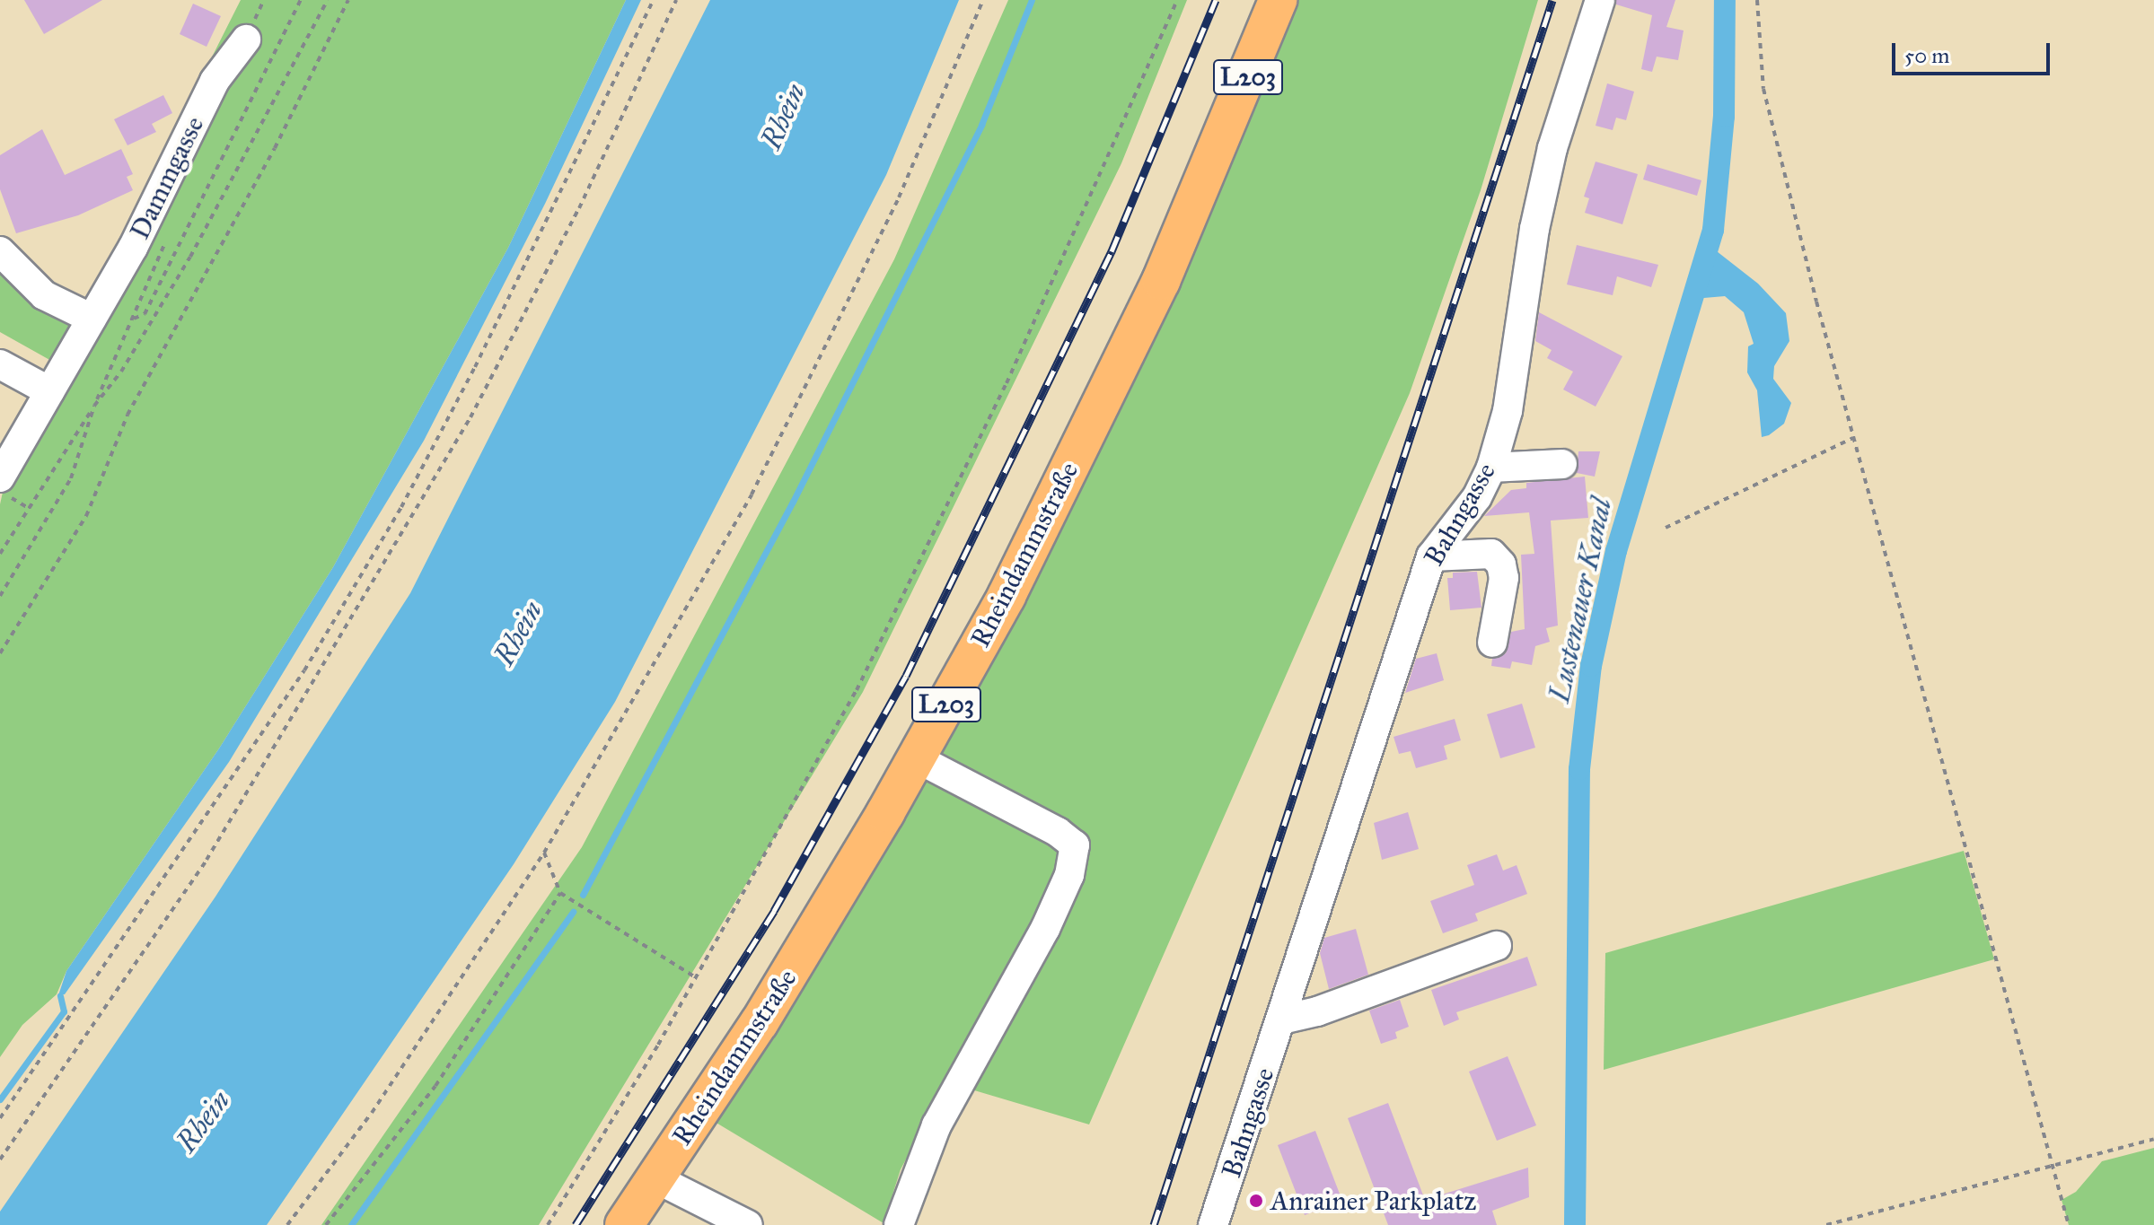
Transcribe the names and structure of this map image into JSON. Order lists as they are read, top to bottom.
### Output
{
  "streets": {
    "main road": ["L203", "Rheindammstraße"],
    "street": ["Dammgasse", "Bahngasse"]
  },
  "water": ["Rhein", "Lustenauer Kanal"],
  "places": ["Anrainer Parkplatz"],
  "scale_bar": "50 m"
}
